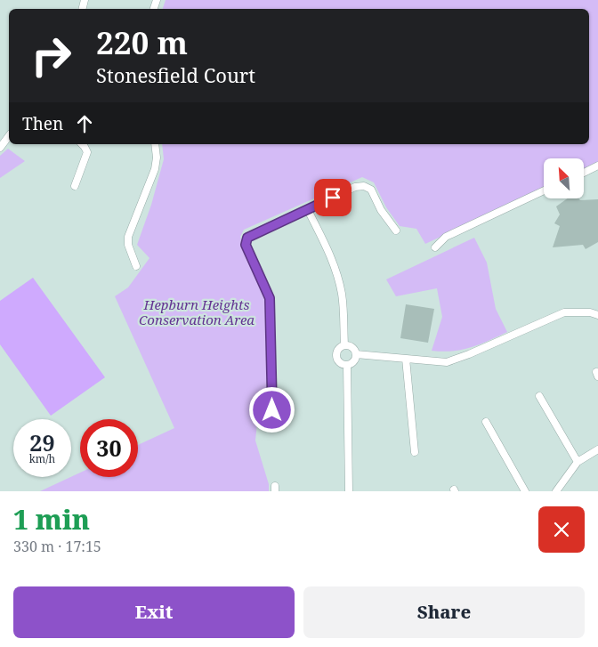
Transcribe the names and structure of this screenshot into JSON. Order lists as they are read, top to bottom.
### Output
{
  "parks": ["Hepburn Heights Conservation Area"],
  "north": "top left",
  "page": {
    "turn": ["220 m", "Stonesfield Court"],
    "then": "Then",
    "speed": "29 km/h",
    "limit": "30",
    "heading": ["1 min", "330 m · 17:15"],
    "buttons": ["Exit", "Share"]
  }
}
